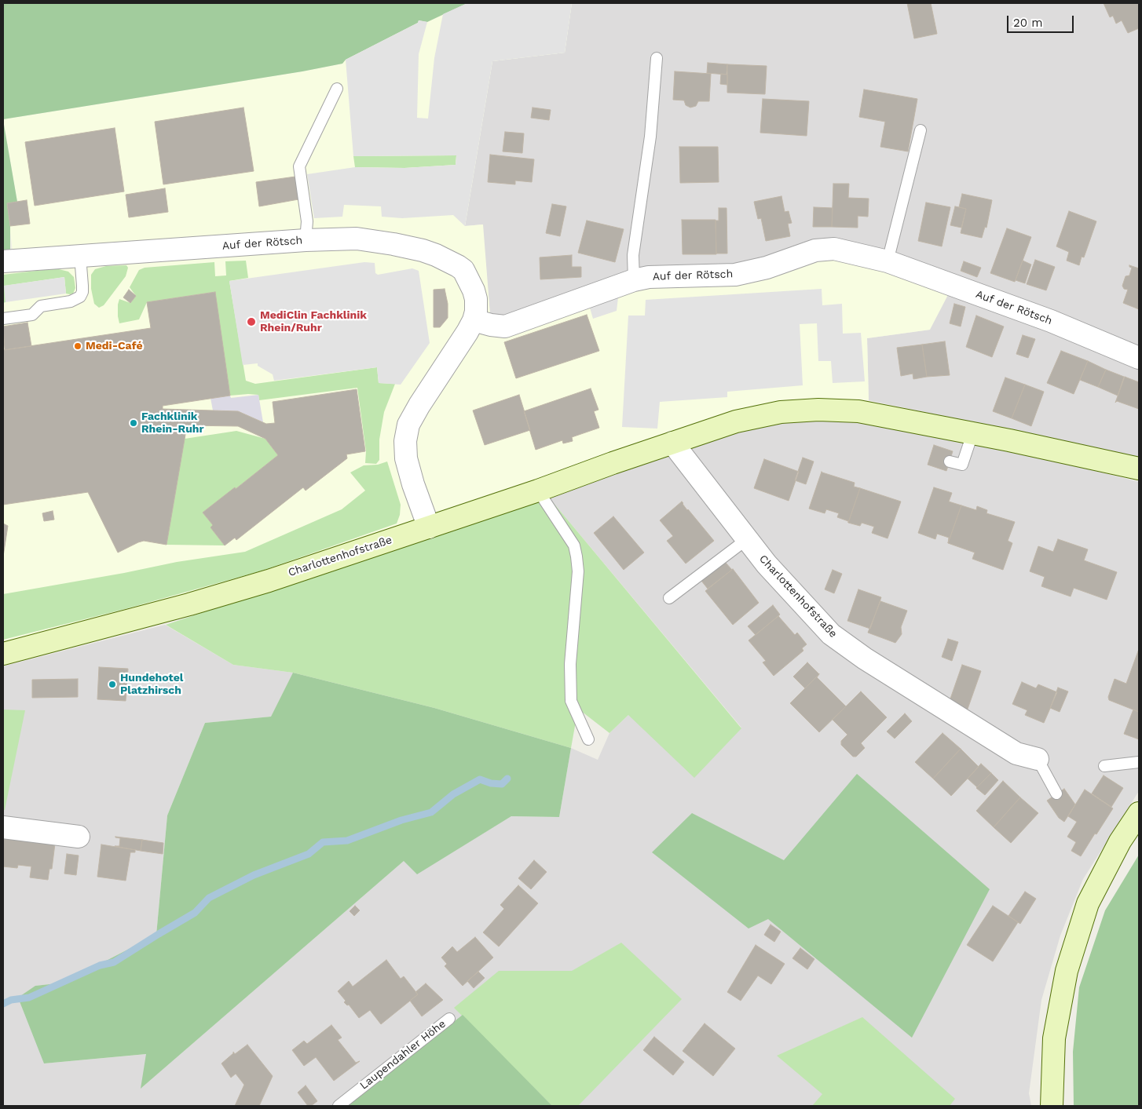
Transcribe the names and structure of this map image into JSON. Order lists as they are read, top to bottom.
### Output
{
  "streets": {
    "main road": ["Charlottenhofstraße"],
    "street": ["Auf der Rötsch"],
    "lane": ["Laupendahler Höhe"]
  },
  "crossings": [
    ["Auf der Rötsch", "Charlottenhofstraße"]
  ],
  "places": [
    "MediClin Fachklinik Rhein/Ruhr",
    "Medi-Café",
    "Fachklinik Rhein-Ruhr",
    "Hundehotel Platzhirsch"
  ],
  "scale_bar": "20 m"
}
